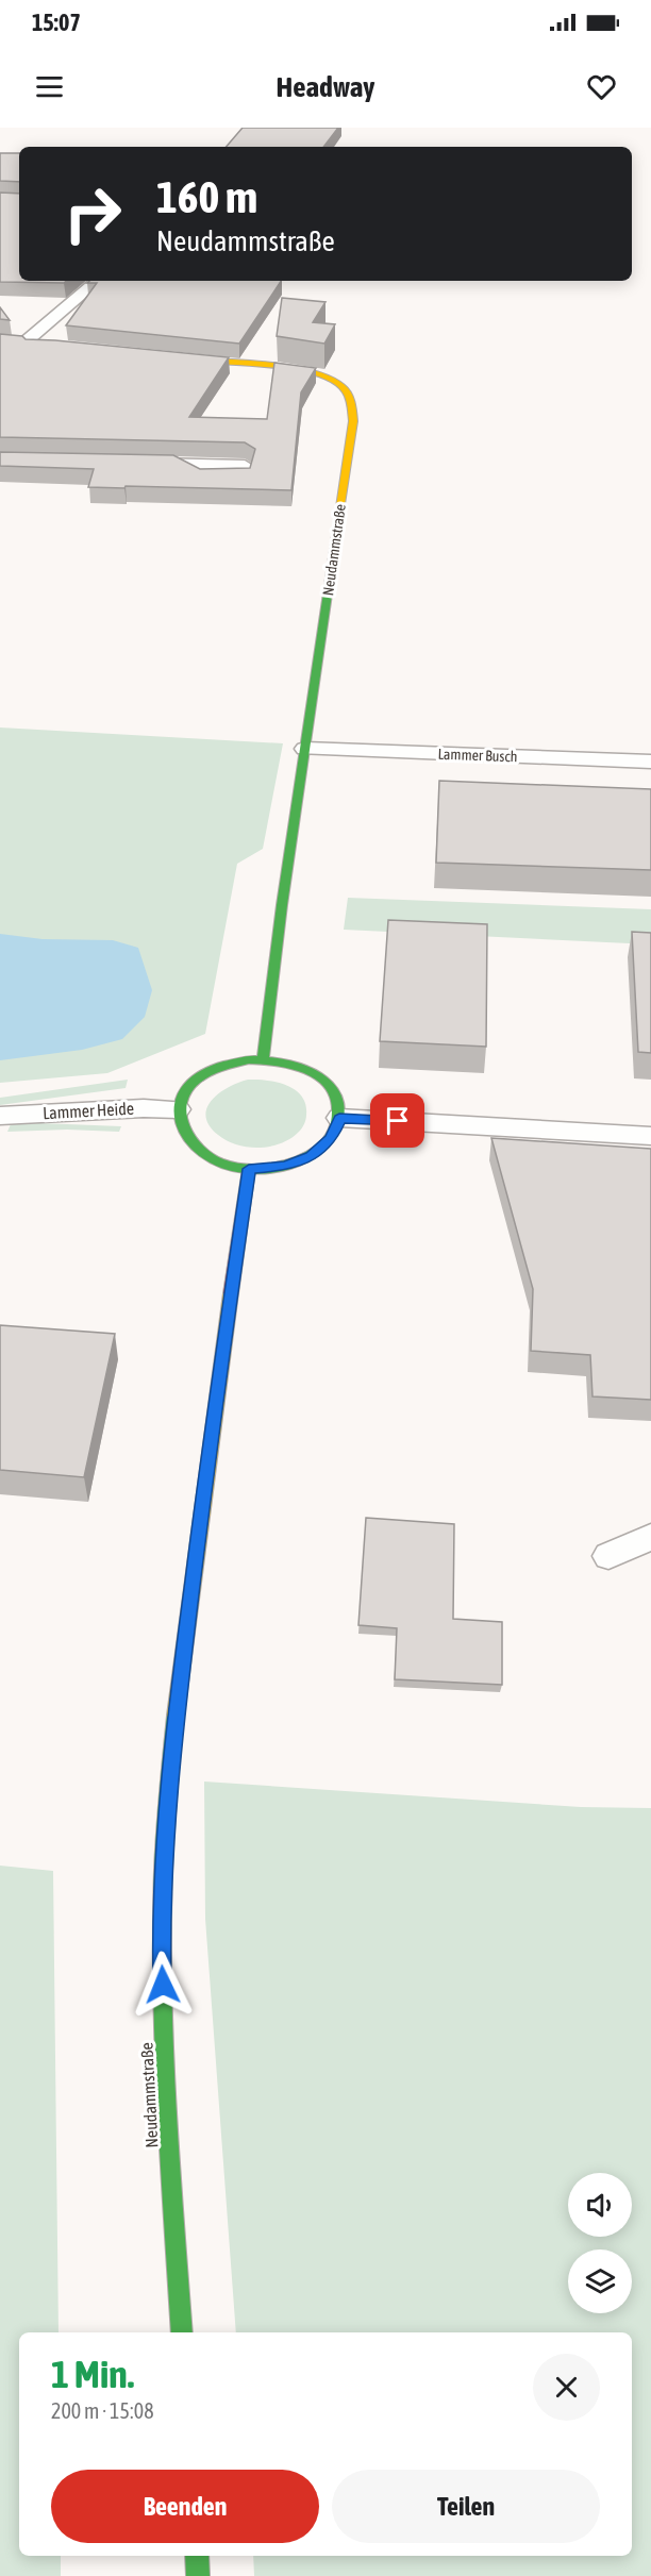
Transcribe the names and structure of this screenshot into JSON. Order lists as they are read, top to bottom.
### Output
{
  "streets": {
    "main road": ["Neudammstraße"],
    "street": ["Lammer Busch", "Lammer Heide"]
  },
  "crossings": [
    ["Neudammstraße", "Lammer Busch"],
    ["Neudammstraße", "Lammer Heide"]
  ],
  "page": {
    "status": "15:07",
    "header": "Headway",
    "turn": ["160 m", "Neudammstraße"],
    "heading": ["1 Min.", "200 m · 15:08"],
    "buttons": ["Beenden", "Teilen"]
  }
}
